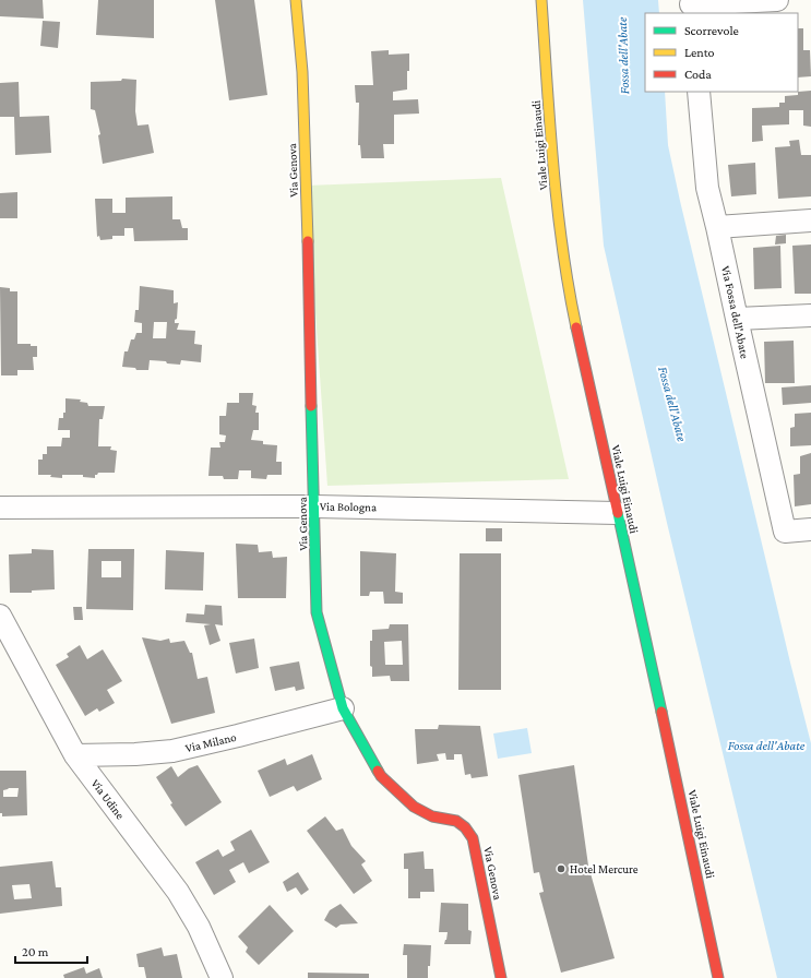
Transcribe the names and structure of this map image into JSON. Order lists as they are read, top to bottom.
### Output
{
  "streets": {
    "street": [
      "Viale Luigi Einaudi",
      "Via Genova",
      "Via Fossa dell'Abate",
      "Via Bologna",
      "Via Milano",
      "Via Udine"
    ]
  },
  "crossings": [
    ["Viale Luigi Einaudi", "Via Bologna"],
    ["Via Genova", "Via Bologna"],
    ["Via Genova", "Via Milano"],
    ["Via Milano", "Via Udine"]
  ],
  "water": ["Fossa dell'Abate"],
  "places": ["Hotel Mercure"],
  "legend": ["Scorrevole", "Lento", "Coda"],
  "scale_bar": "20 m"
}
